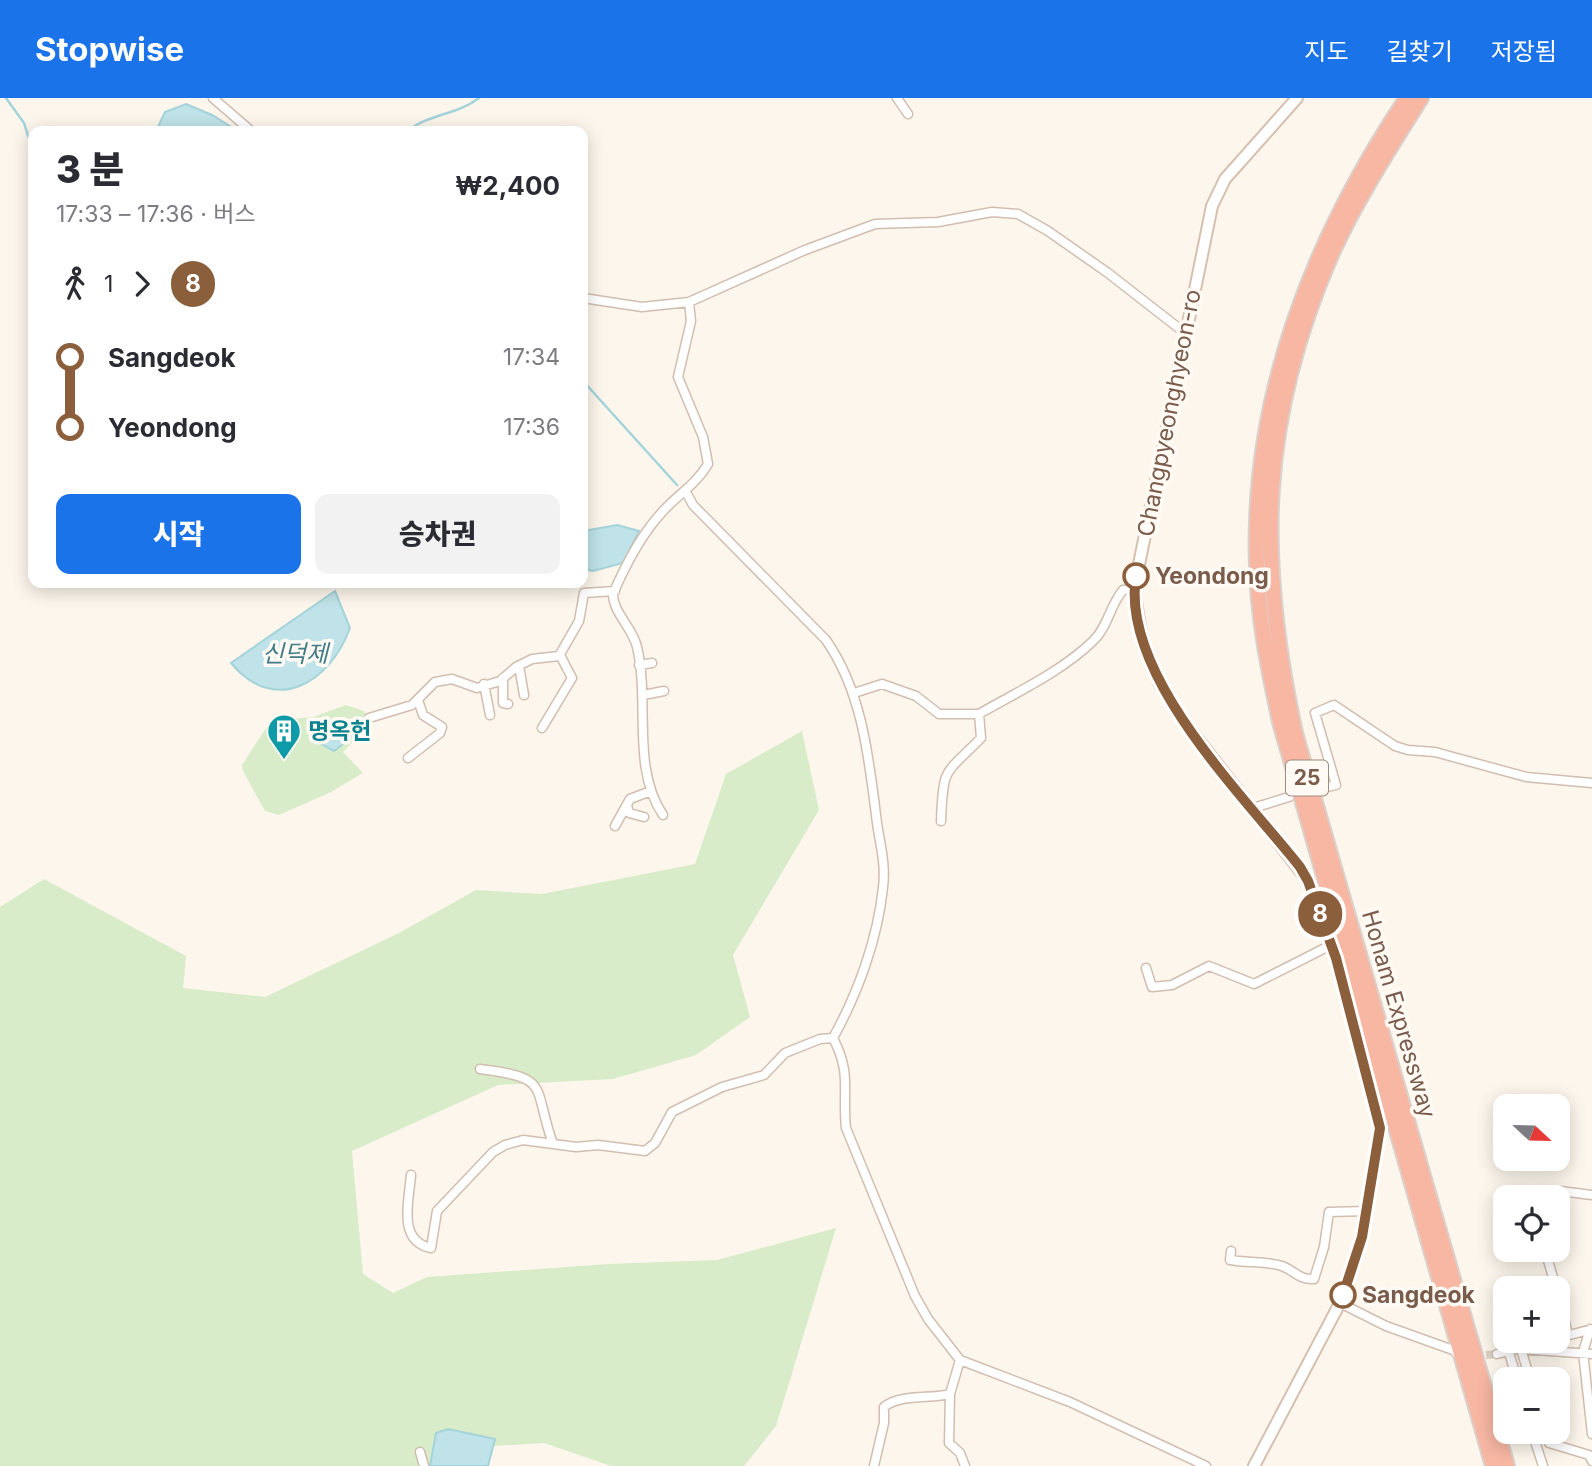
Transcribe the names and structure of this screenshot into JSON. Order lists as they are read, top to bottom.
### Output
{
  "streets": {
    "highway": ["25", "Honam Expressway"],
    "main road": ["Changpyeonghyeon-ro"]
  },
  "water": ["신덕제"],
  "places": {
    "other": ["Yeondong", "Sangdeok"],
    "building": ["명옥헌"]
  },
  "lines": ["bus line 8"],
  "north": "right",
  "page": {
    "header": "Stopwise",
    "nav": ["지도", "길찾기", "저장됨"],
    "on_map": "8",
    "heading": ["3 분", "17:33 – 17:36 · 버스", "₩2,400"],
    "legs": ["1", "8"],
    "list": [
      {
        "name": "Sangdeok",
        "value": "17:34"
      },
      {
        "name": "Yeondong",
        "value": "17:36"
      }
    ],
    "buttons": ["시작", "승차권"],
    "map_buttons": ["+", "−"]
  }
}
